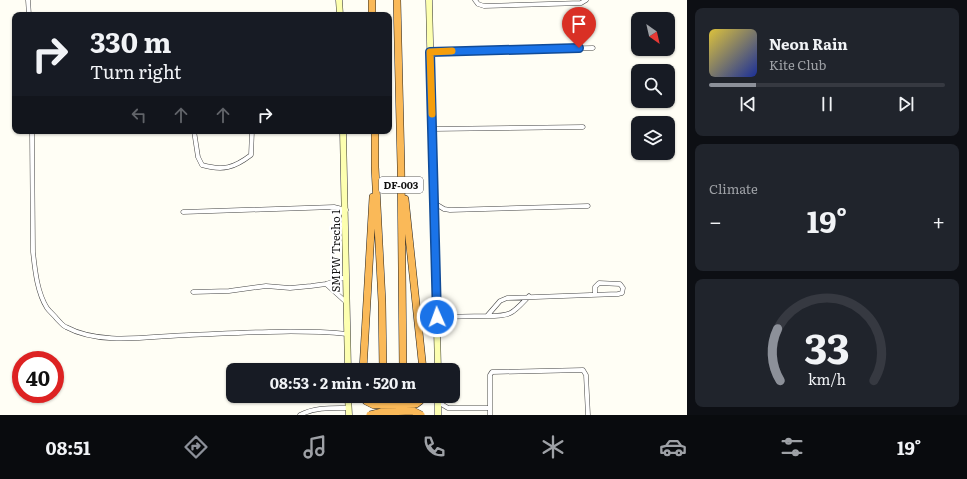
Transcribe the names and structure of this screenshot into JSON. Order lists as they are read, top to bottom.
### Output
{
  "streets": {
    "highway": ["DF-003"],
    "street": ["SMPW Trecho 1"]
  },
  "north": "bottom right",
  "page": {
    "turn": ["330 m", "Turn right"],
    "song": ["Neon Rain", "Kite Club"],
    "tile": "Climate",
    "heat": ["−", "19°", "+"],
    "limit": "40",
    "trip": "08:53 · 2 min · 520 m",
    "tabs": ["08:51", "19°"],
    "gauge": ["33", "km/h"]
  }
}
